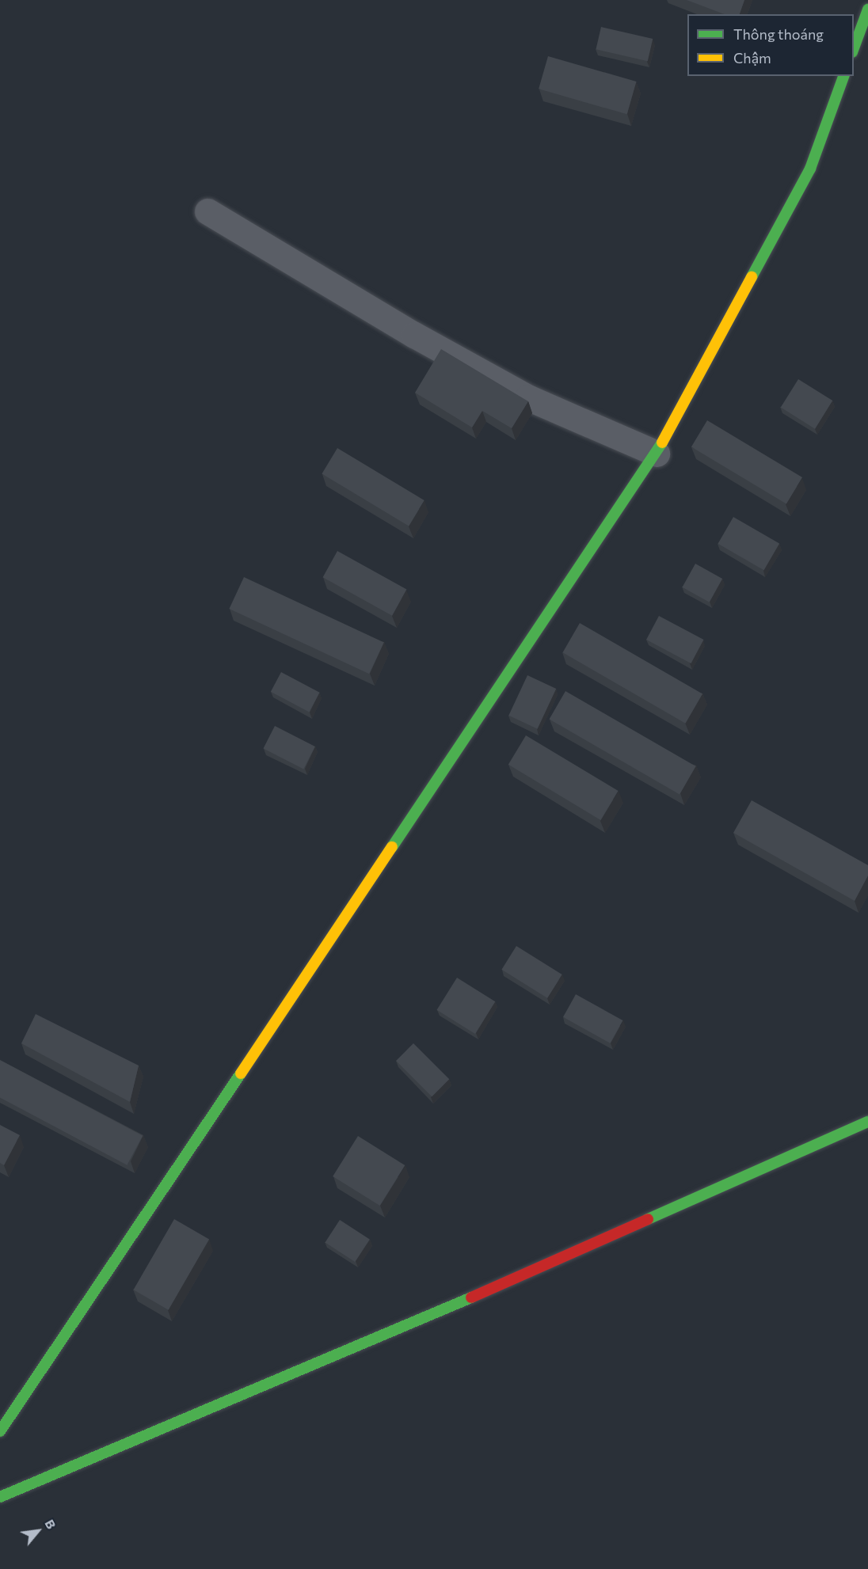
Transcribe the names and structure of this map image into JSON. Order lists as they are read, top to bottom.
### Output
{
  "legend": ["Thông thoáng", "Chậm"],
  "north": "top right"
}
